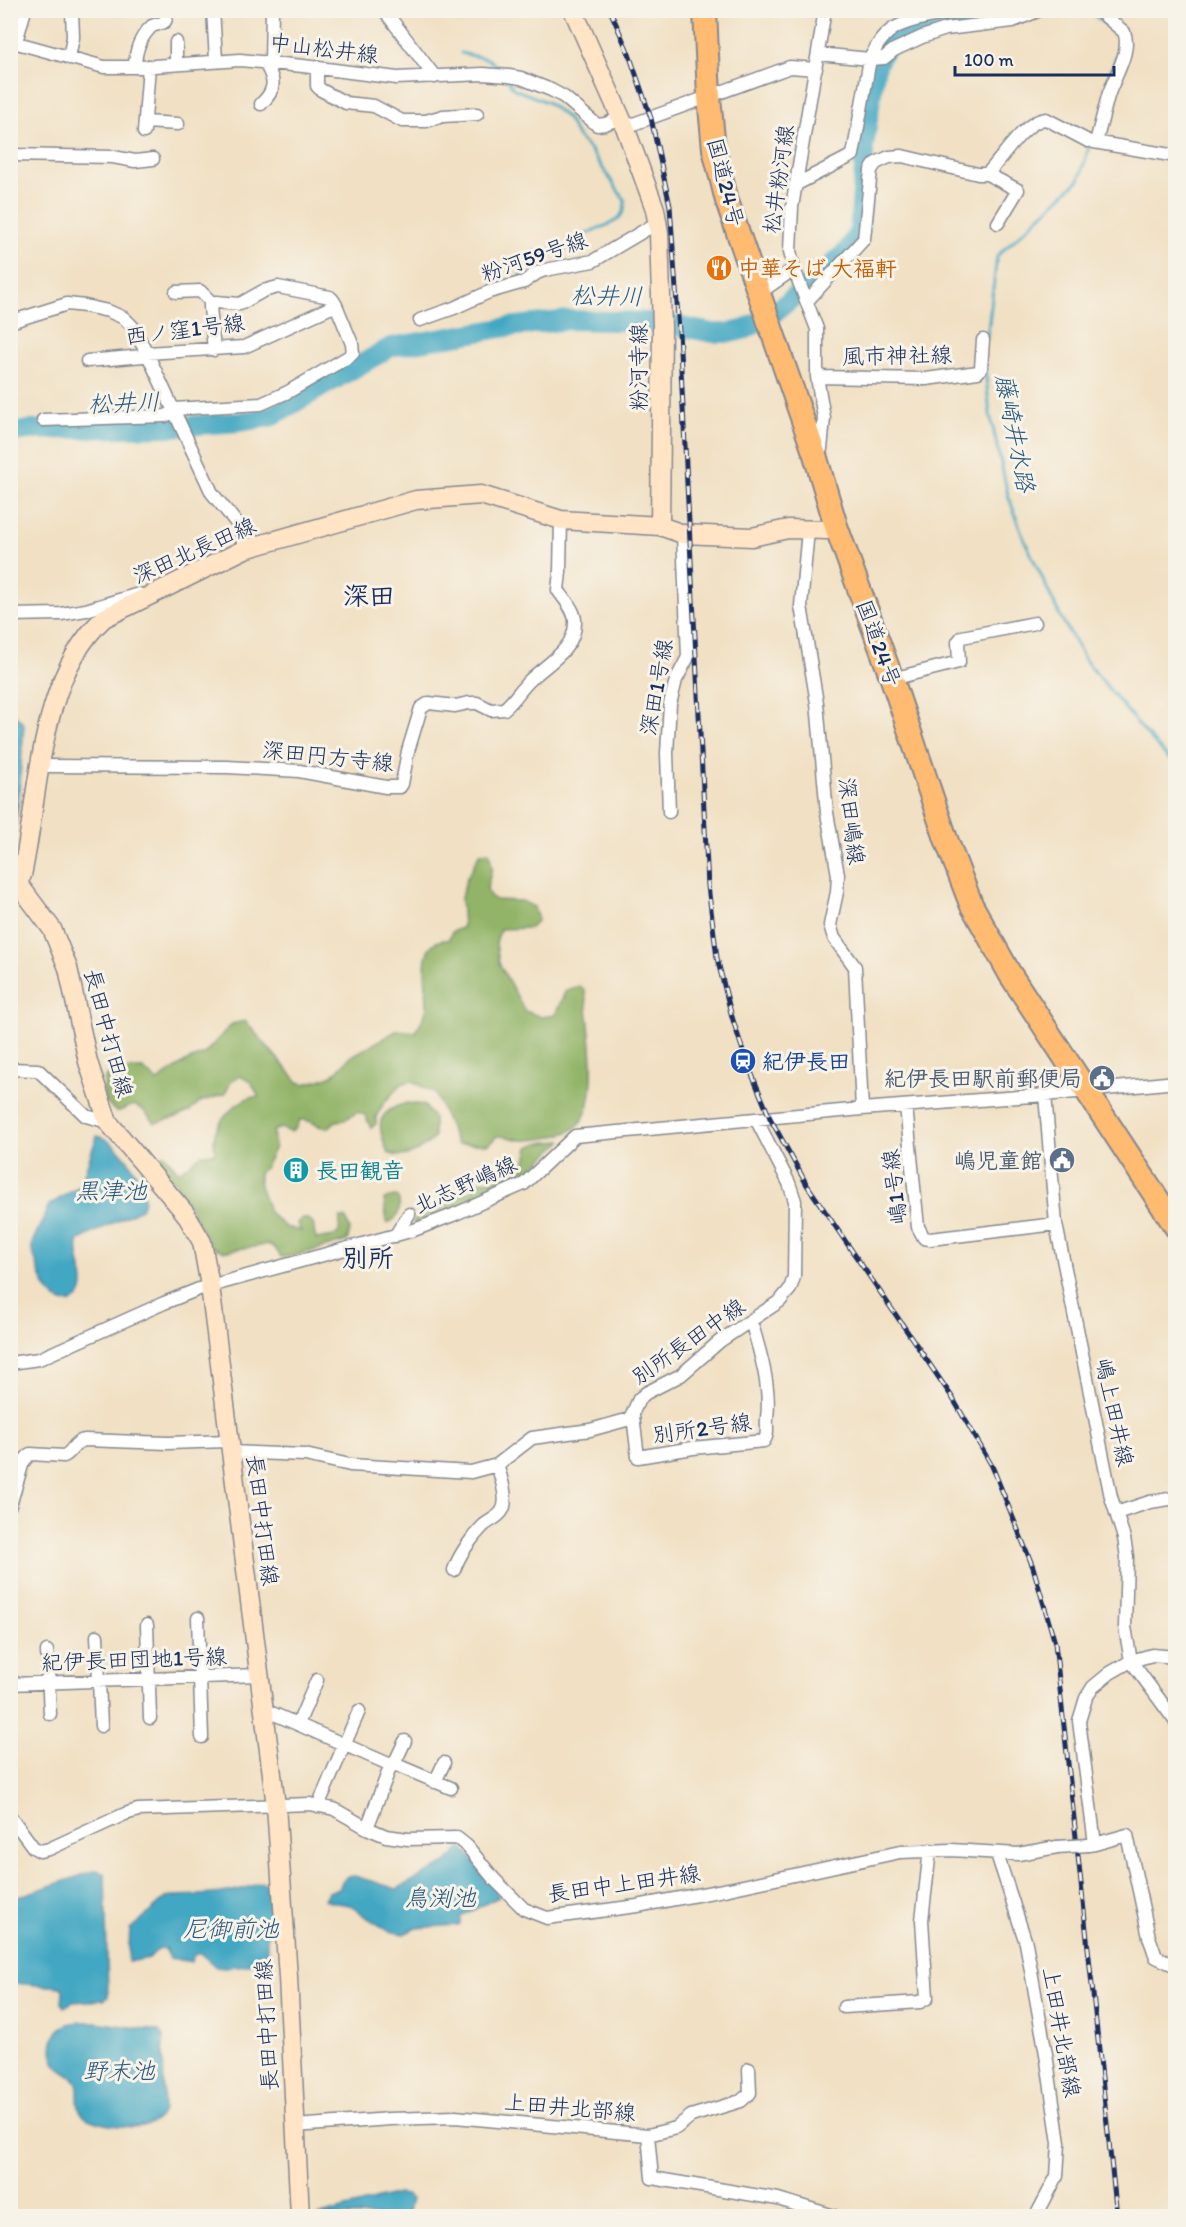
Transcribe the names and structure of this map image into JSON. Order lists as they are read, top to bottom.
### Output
{
  "streets": {
    "highway": ["国道24号"],
    "street": [
      "中山松井線",
      "松井粉河線",
      "粉河59号線",
      "西ノ窪1号線",
      "風市神社線",
      "粉河寺線",
      "深田北長田線",
      "深田1号線",
      "深田円方寺線",
      "深田嶋線",
      "長田中打田線",
      "北志野嶋線",
      "嶋1号線",
      "別所長田中線",
      "嶋上田井線",
      "別所2号線",
      "紀伊長田団地1号線",
      "長田中上田井線",
      "上田井北部線"
    ]
  },
  "crossings": [
    ["中山松井線", "松井粉河線"],
    ["中山松井線", "国道24号"],
    ["中山松井線", "粉河寺線"],
    ["松井粉河線", "国道24号"],
    ["松井粉河線", "風市神社線"],
    ["国道24号", "北志野嶋線"],
    ["粉河59号線", "粉河寺線"],
    ["粉河寺線", "深田北長田線"],
    ["深田北長田線", "深田円方寺線"],
    ["深田北長田線", "長田中打田線"],
    ["深田嶋線", "北志野嶋線"],
    ["長田中打田線", "北志野嶋線"],
    ["長田中打田線", "別所長田中線"],
    ["長田中打田線", "紀伊長田団地1号線"],
    ["長田中打田線", "長田中上田井線"],
    ["長田中打田線", "上田井北部線"],
    ["北志野嶋線", "嶋1号線"],
    ["北志野嶋線", "別所長田中線"],
    ["北志野嶋線", "嶋上田井線"],
    ["嶋1号線", "嶋上田井線"],
    ["別所長田中線", "別所2号線"],
    ["長田中上田井線", "上田井北部線"]
  ],
  "districts": ["深田", "別所"],
  "water": [
    "松井川",
    "藤崎井水路",
    "黒津池",
    "鳥渕池",
    "尼御前池",
    "野末池"
  ],
  "places": {
    "restaurant": ["中華そば 大福軒"],
    "station": ["紀伊長田"],
    "public building": ["紀伊長田駅前郵便局", "嶋児童館"],
    "building": ["長田観音"]
  },
  "scale_bar": "100 m"
}
